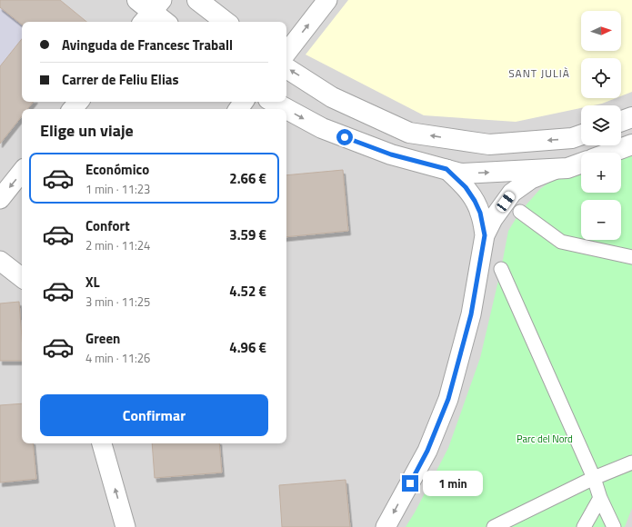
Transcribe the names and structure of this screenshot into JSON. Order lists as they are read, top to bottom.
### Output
{
  "districts": ["SANT JULIÀ"],
  "parks": ["Parc del Nord"],
  "north": "right",
  "page": {
    "map_buttons": ["+", "−"],
    "banner": ["Avinguda de Francesc Traball", "Carrer de Feliu Elias"],
    "heading": "Elige un viaje",
    "list": [
      {
        "name": "Económico",
        "note": "1 min · 11:23",
        "value": "2.66 €"
      },
      {
        "name": "Confort",
        "note": "2 min · 11:24",
        "value": "3.59 €"
      },
      {
        "name": "XL",
        "note": "3 min · 11:25",
        "value": "4.52 €"
      },
      {
        "name": "Green",
        "note": "4 min · 11:26",
        "value": "4.96 €"
      }
    ],
    "buttons": "Confirmar",
    "bubble": "1 min"
  }
}
